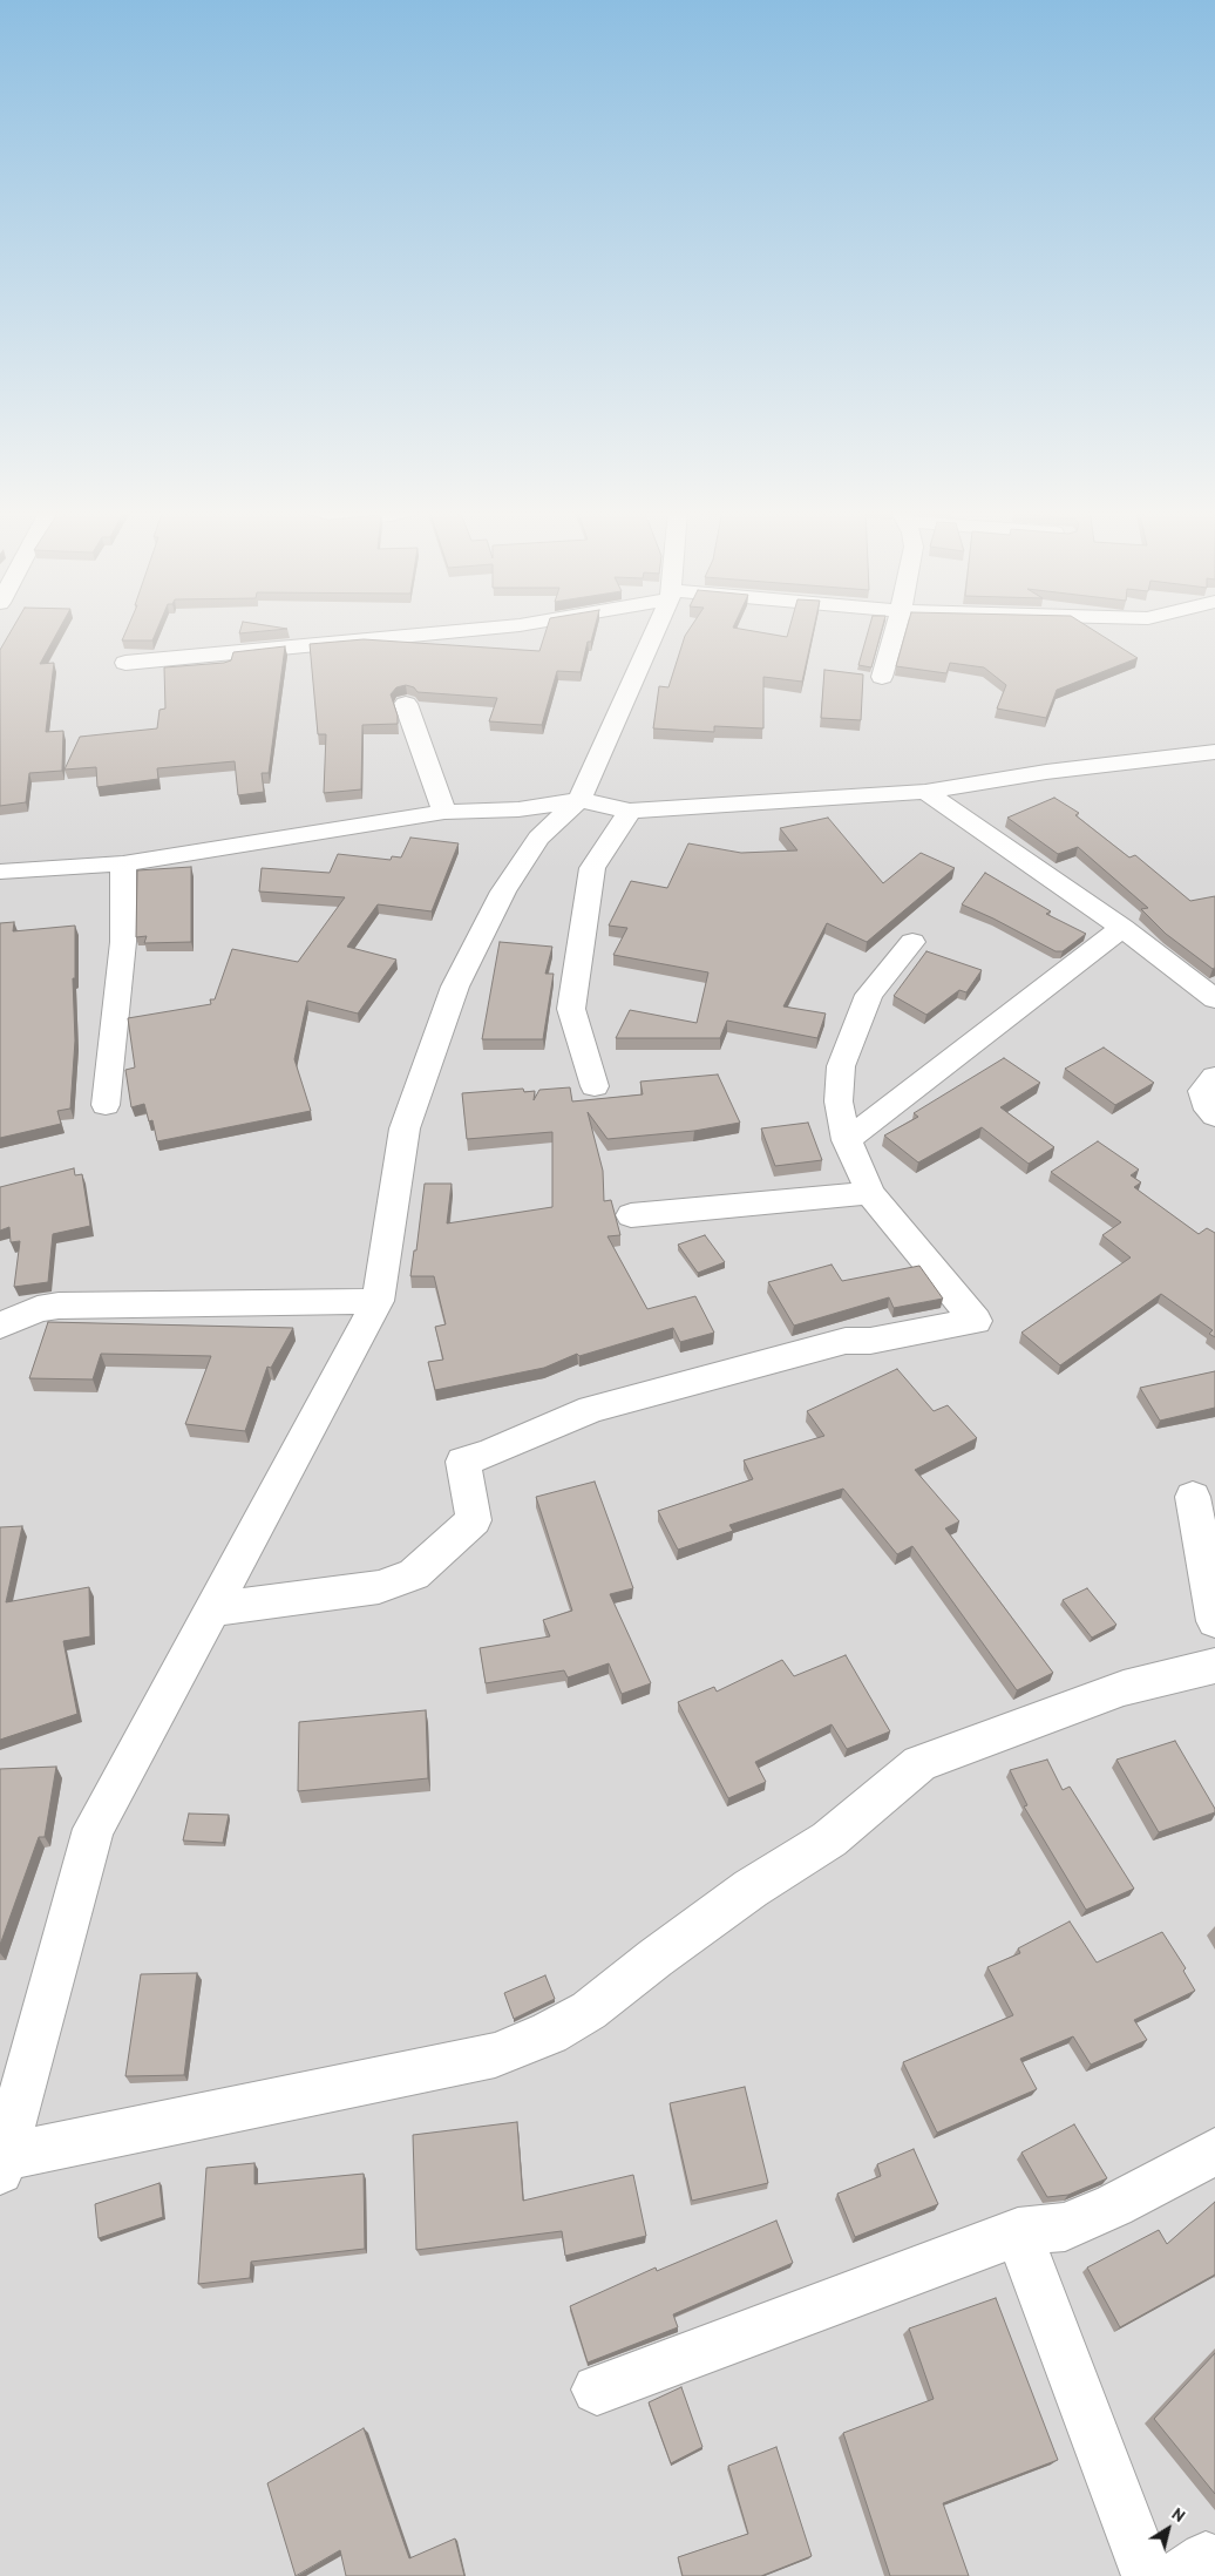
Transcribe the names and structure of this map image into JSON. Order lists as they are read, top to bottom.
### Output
{
  "north": "top right"
}
